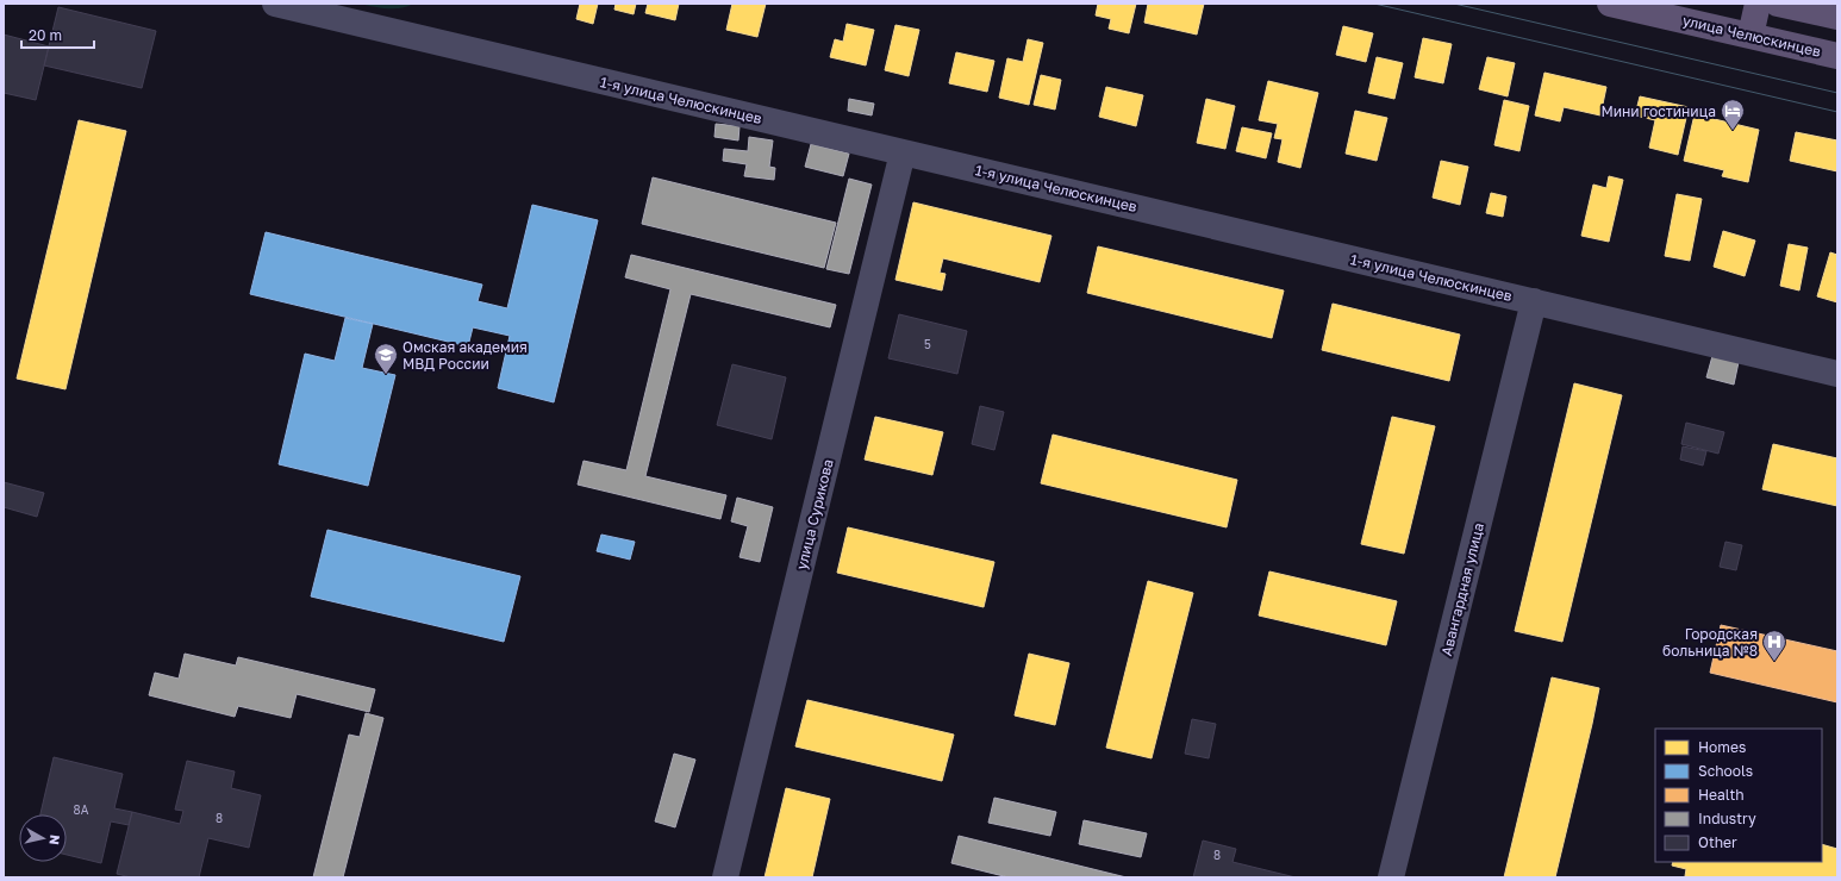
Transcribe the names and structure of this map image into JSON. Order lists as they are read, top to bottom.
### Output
{
  "streets": {
    "main road": ["улица Челюскинцев"],
    "street": ["1-я улица Челюскинцев", "улица Сурикова", "Авангардная улица"]
  },
  "crossings": [
    ["1-я улица Челюскинцев", "улица Сурикова"],
    ["1-я улица Челюскинцев", "Авангардная улица"]
  ],
  "places": {
    "hotel": ["Мини гостиница"],
    "school or university": ["Омская академия МВД России"],
    "hospital": ["Городская больница №8"]
  },
  "house_numbers": [
    "5",
    "8А",
    "8",
    "8"
  ],
  "legend": [
    "Homes",
    "Schools",
    "Health",
    "Industry",
    "Other"
  ],
  "scale_bar": "20 m",
  "north": "right"
}
